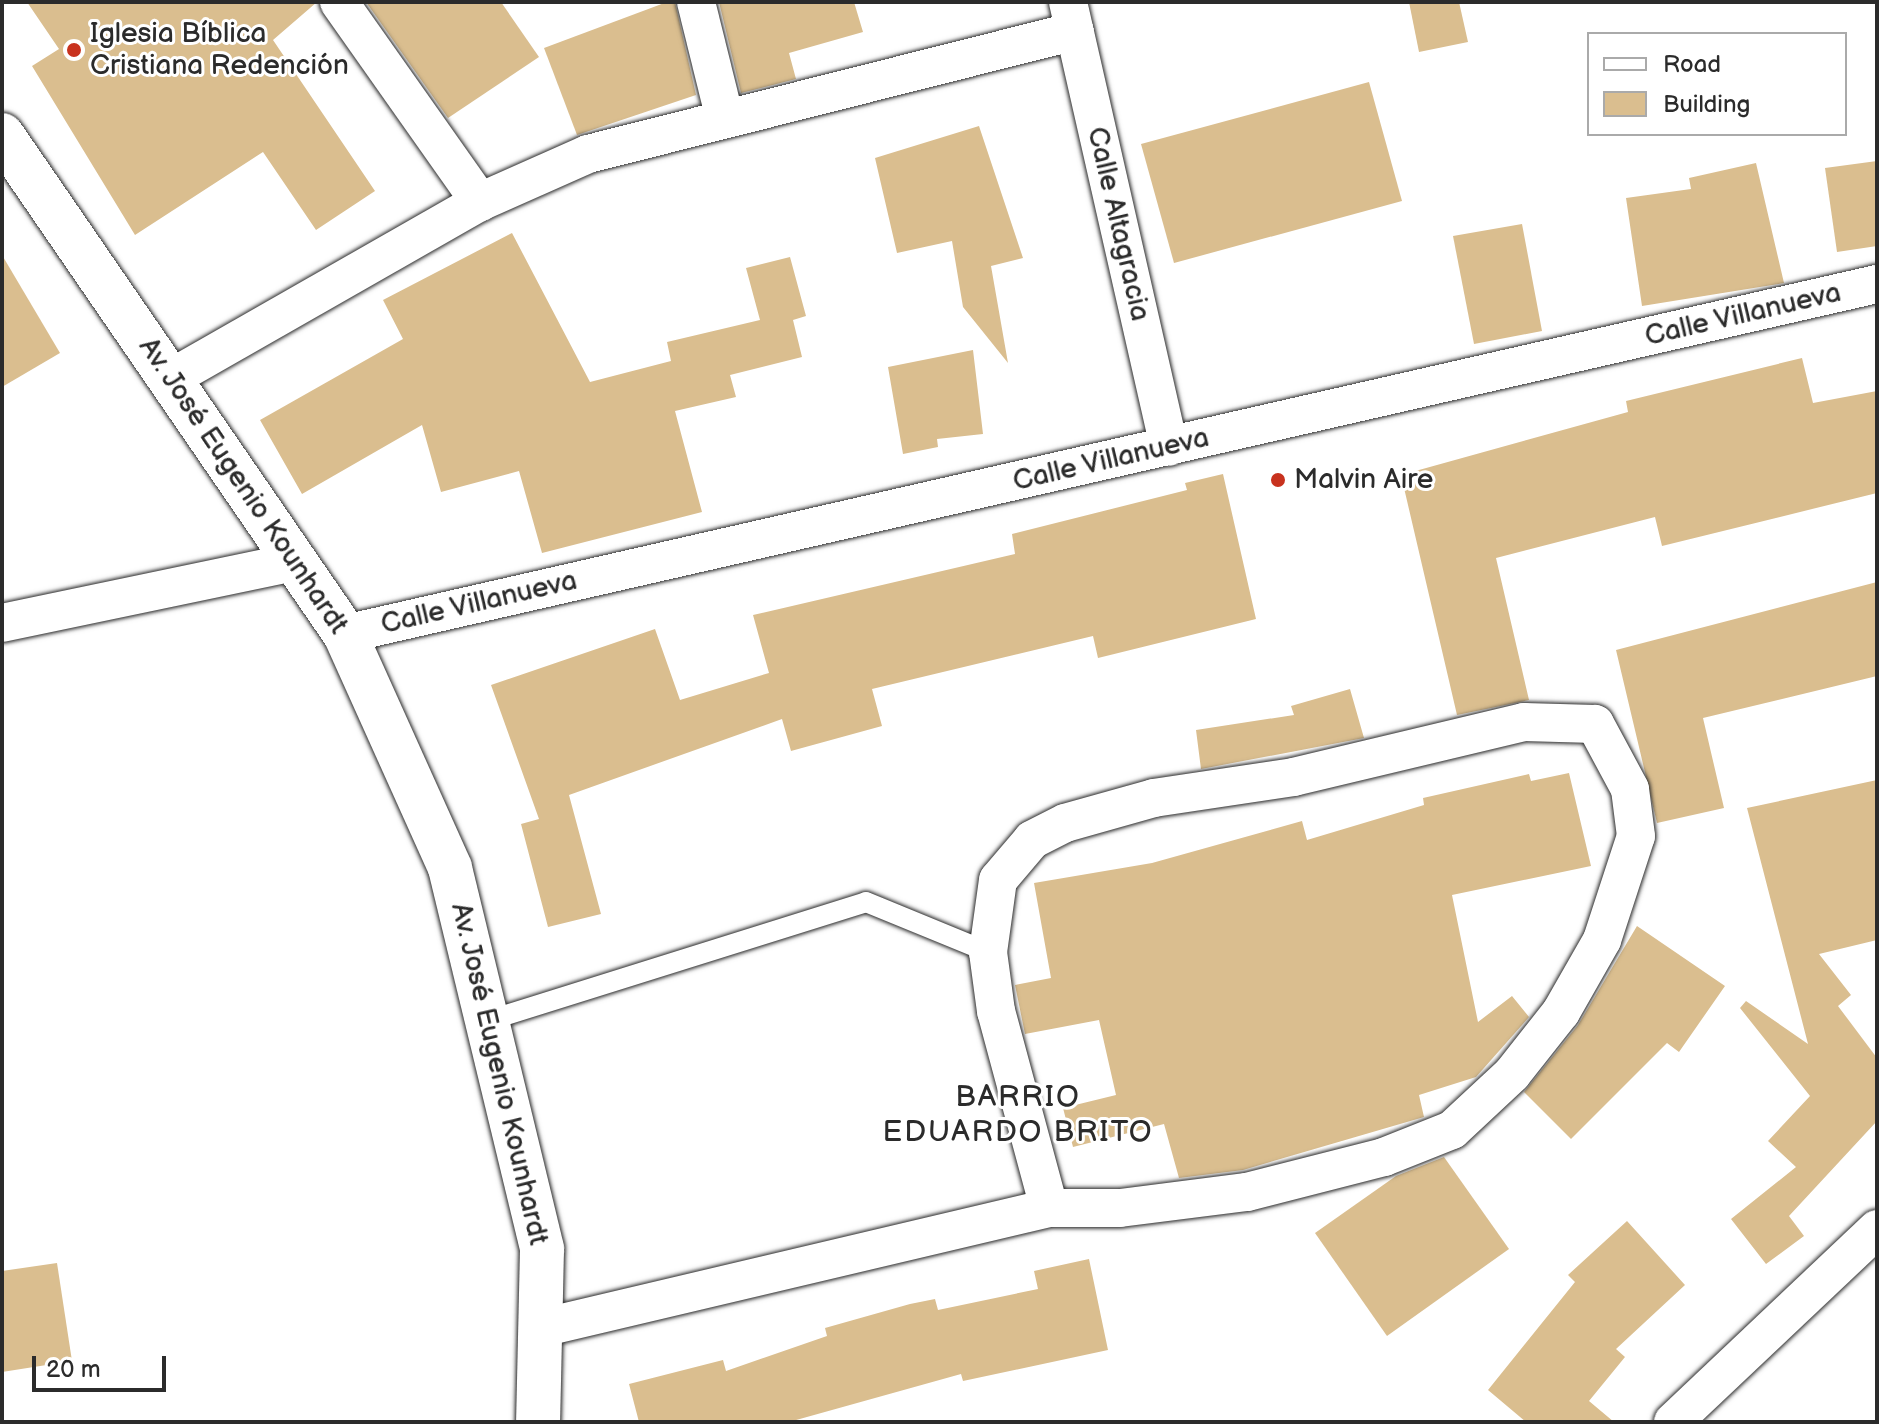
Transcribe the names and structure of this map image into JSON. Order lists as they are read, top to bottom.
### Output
{
  "streets": {
    "street": ["Calle Altagracia", "Calle Villanueva", "Av. José Eugenio Kounhardt"]
  },
  "crossings": [
    ["Calle Altagracia", "Calle Villanueva"],
    ["Calle Villanueva", "Av. José Eugenio Kounhardt"]
  ],
  "districts": ["BARRIO EDUARDO BRITO"],
  "places": ["Iglesia Bíblica Cristiana Redención", "Malvin Aire"],
  "legend": ["Road", "Building"],
  "scale_bar": "20 m"
}
